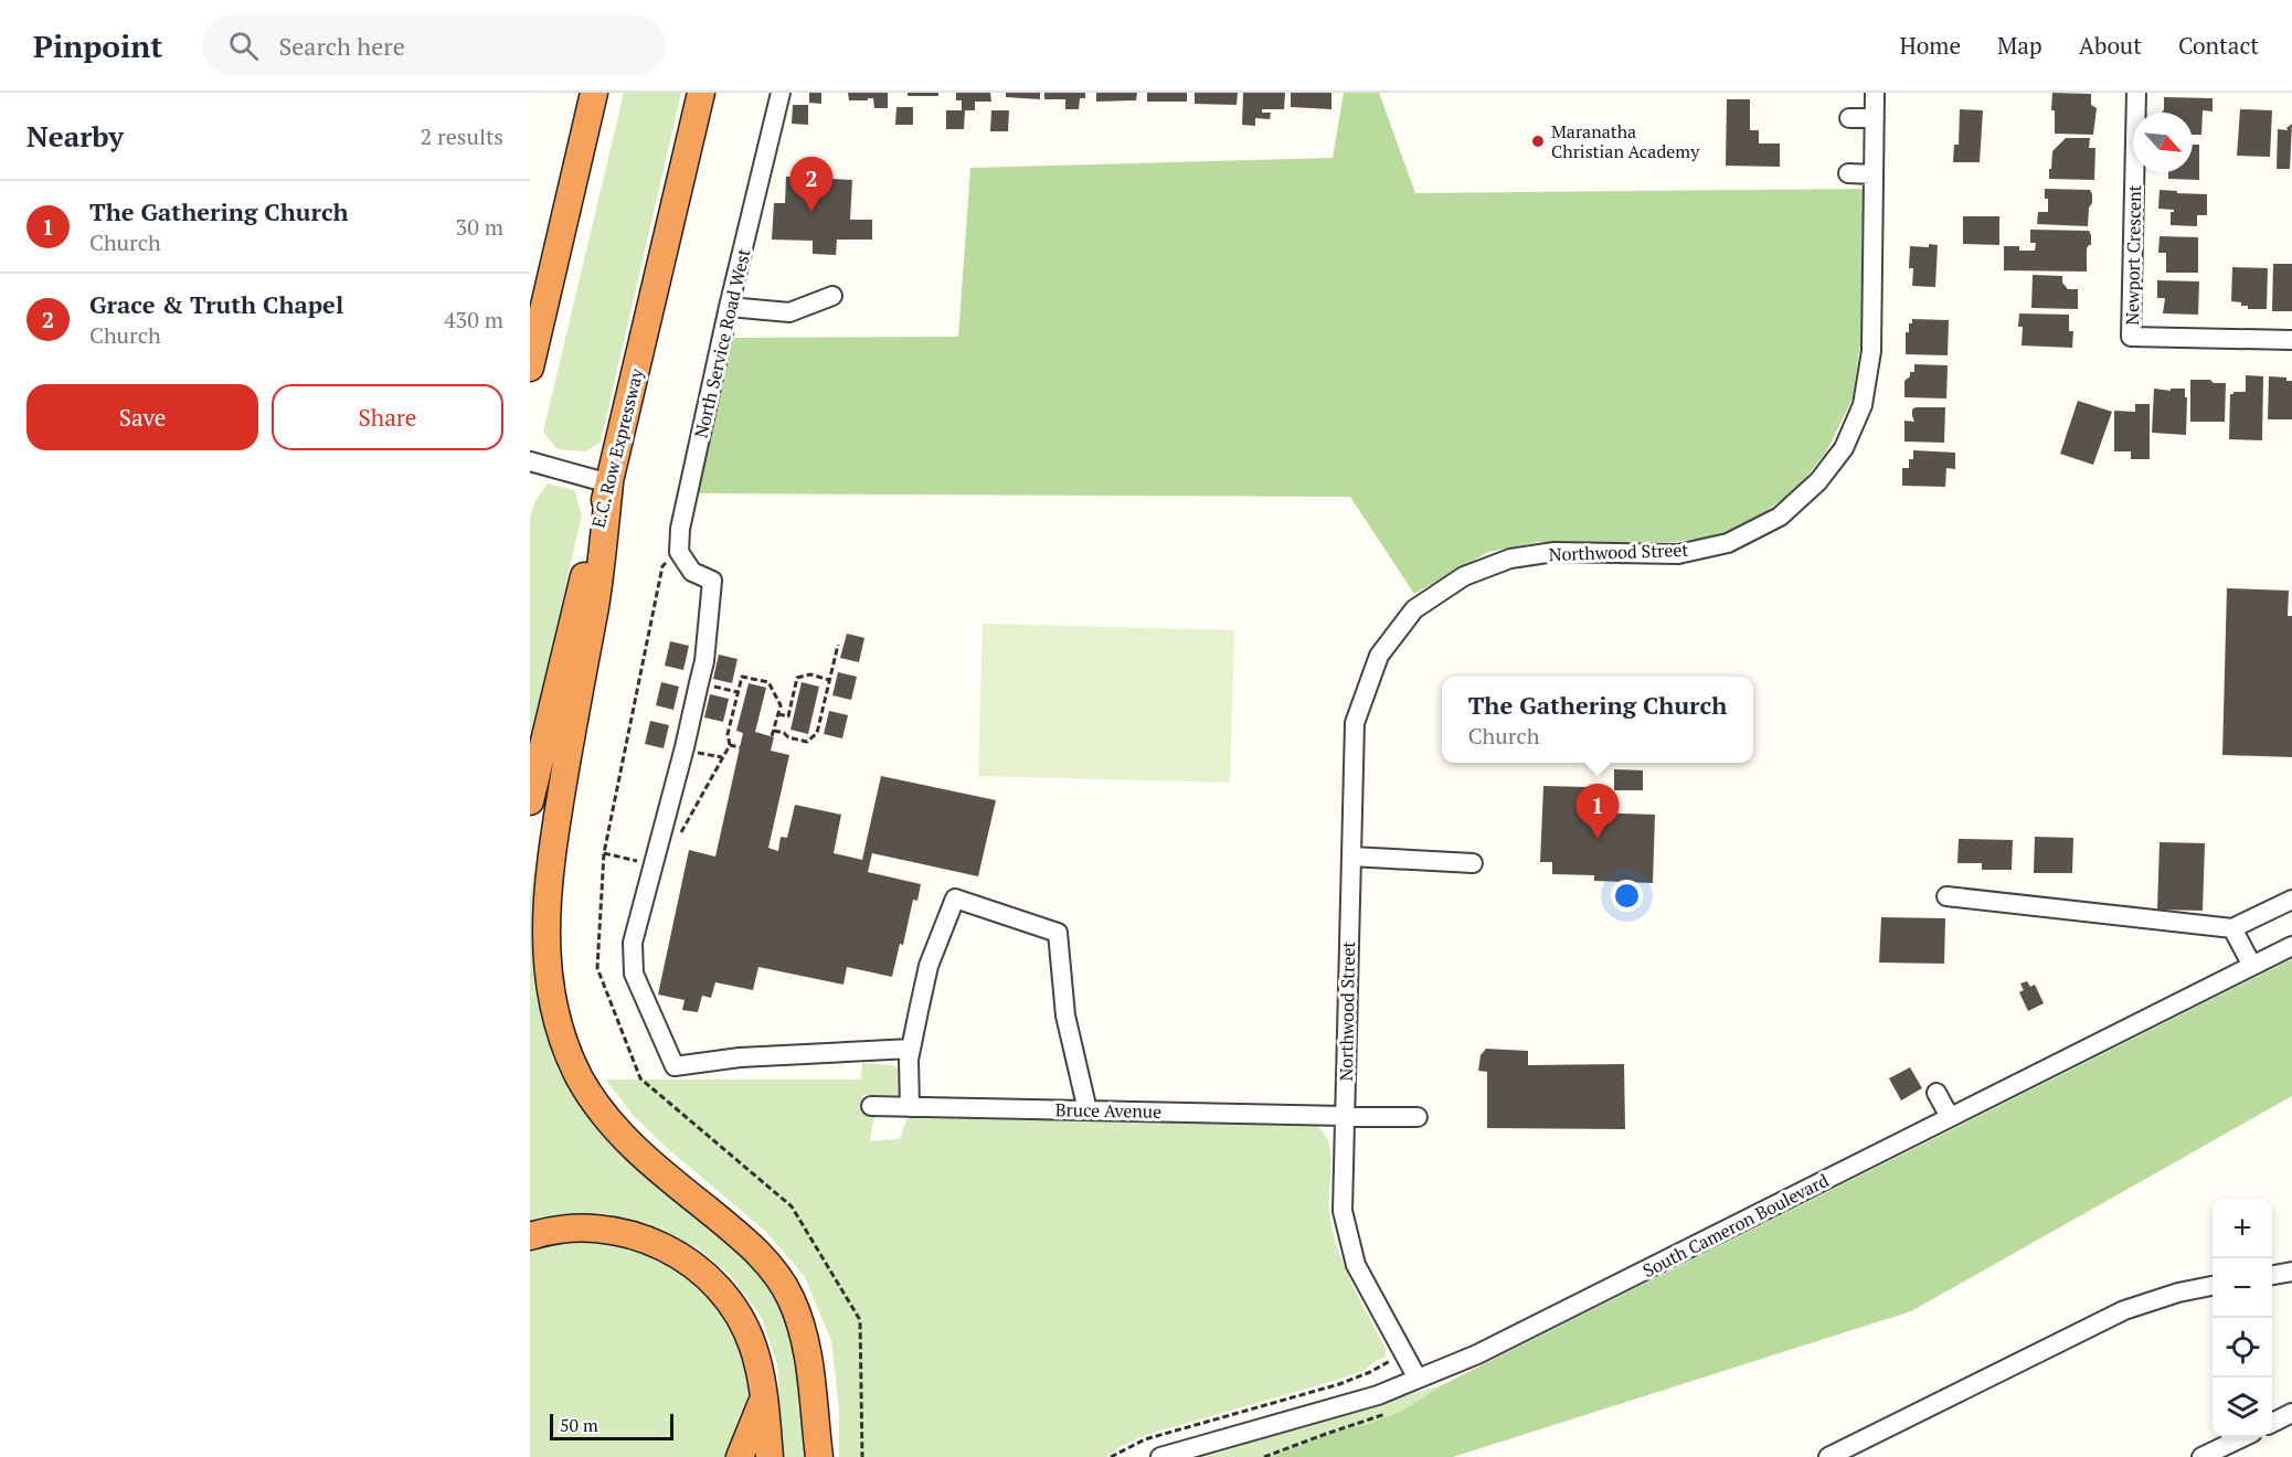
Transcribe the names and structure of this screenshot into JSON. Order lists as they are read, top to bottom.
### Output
{
  "streets": {
    "highway": ["E.C. Row Expressway"],
    "street": [
      "Newport Crescent",
      "North Service Road West",
      "Northwood Street",
      "Bruce Avenue",
      "South Cameron Boulevard"
    ]
  },
  "crossings": [
    ["Northwood Street", "Bruce Avenue"],
    ["Northwood Street", "South Cameron Boulevard"]
  ],
  "places": ["Maranatha Christian Academy"],
  "scale_bar": "50 m",
  "north": "bottom right",
  "page": {
    "header": "Pinpoint",
    "search": "Search here",
    "nav": [
      "Home",
      "Map",
      "About",
      "Contact"
    ],
    "heading": ["Nearby", "2 results"],
    "pins": ["2", "1"],
    "list": [
      {
        "mark": "1",
        "name": "The Gathering Church",
        "note": "Church",
        "value": "30 m"
      },
      {
        "mark": "2",
        "name": "Grace & Truth Chapel",
        "note": "Church",
        "value": "430 m"
      }
    ],
    "buttons": ["Save", "Share"],
    "popup": ["The Gathering Church", "Church"],
    "map_buttons": ["+", "−"],
    "scale": "50 m"
  }
}
